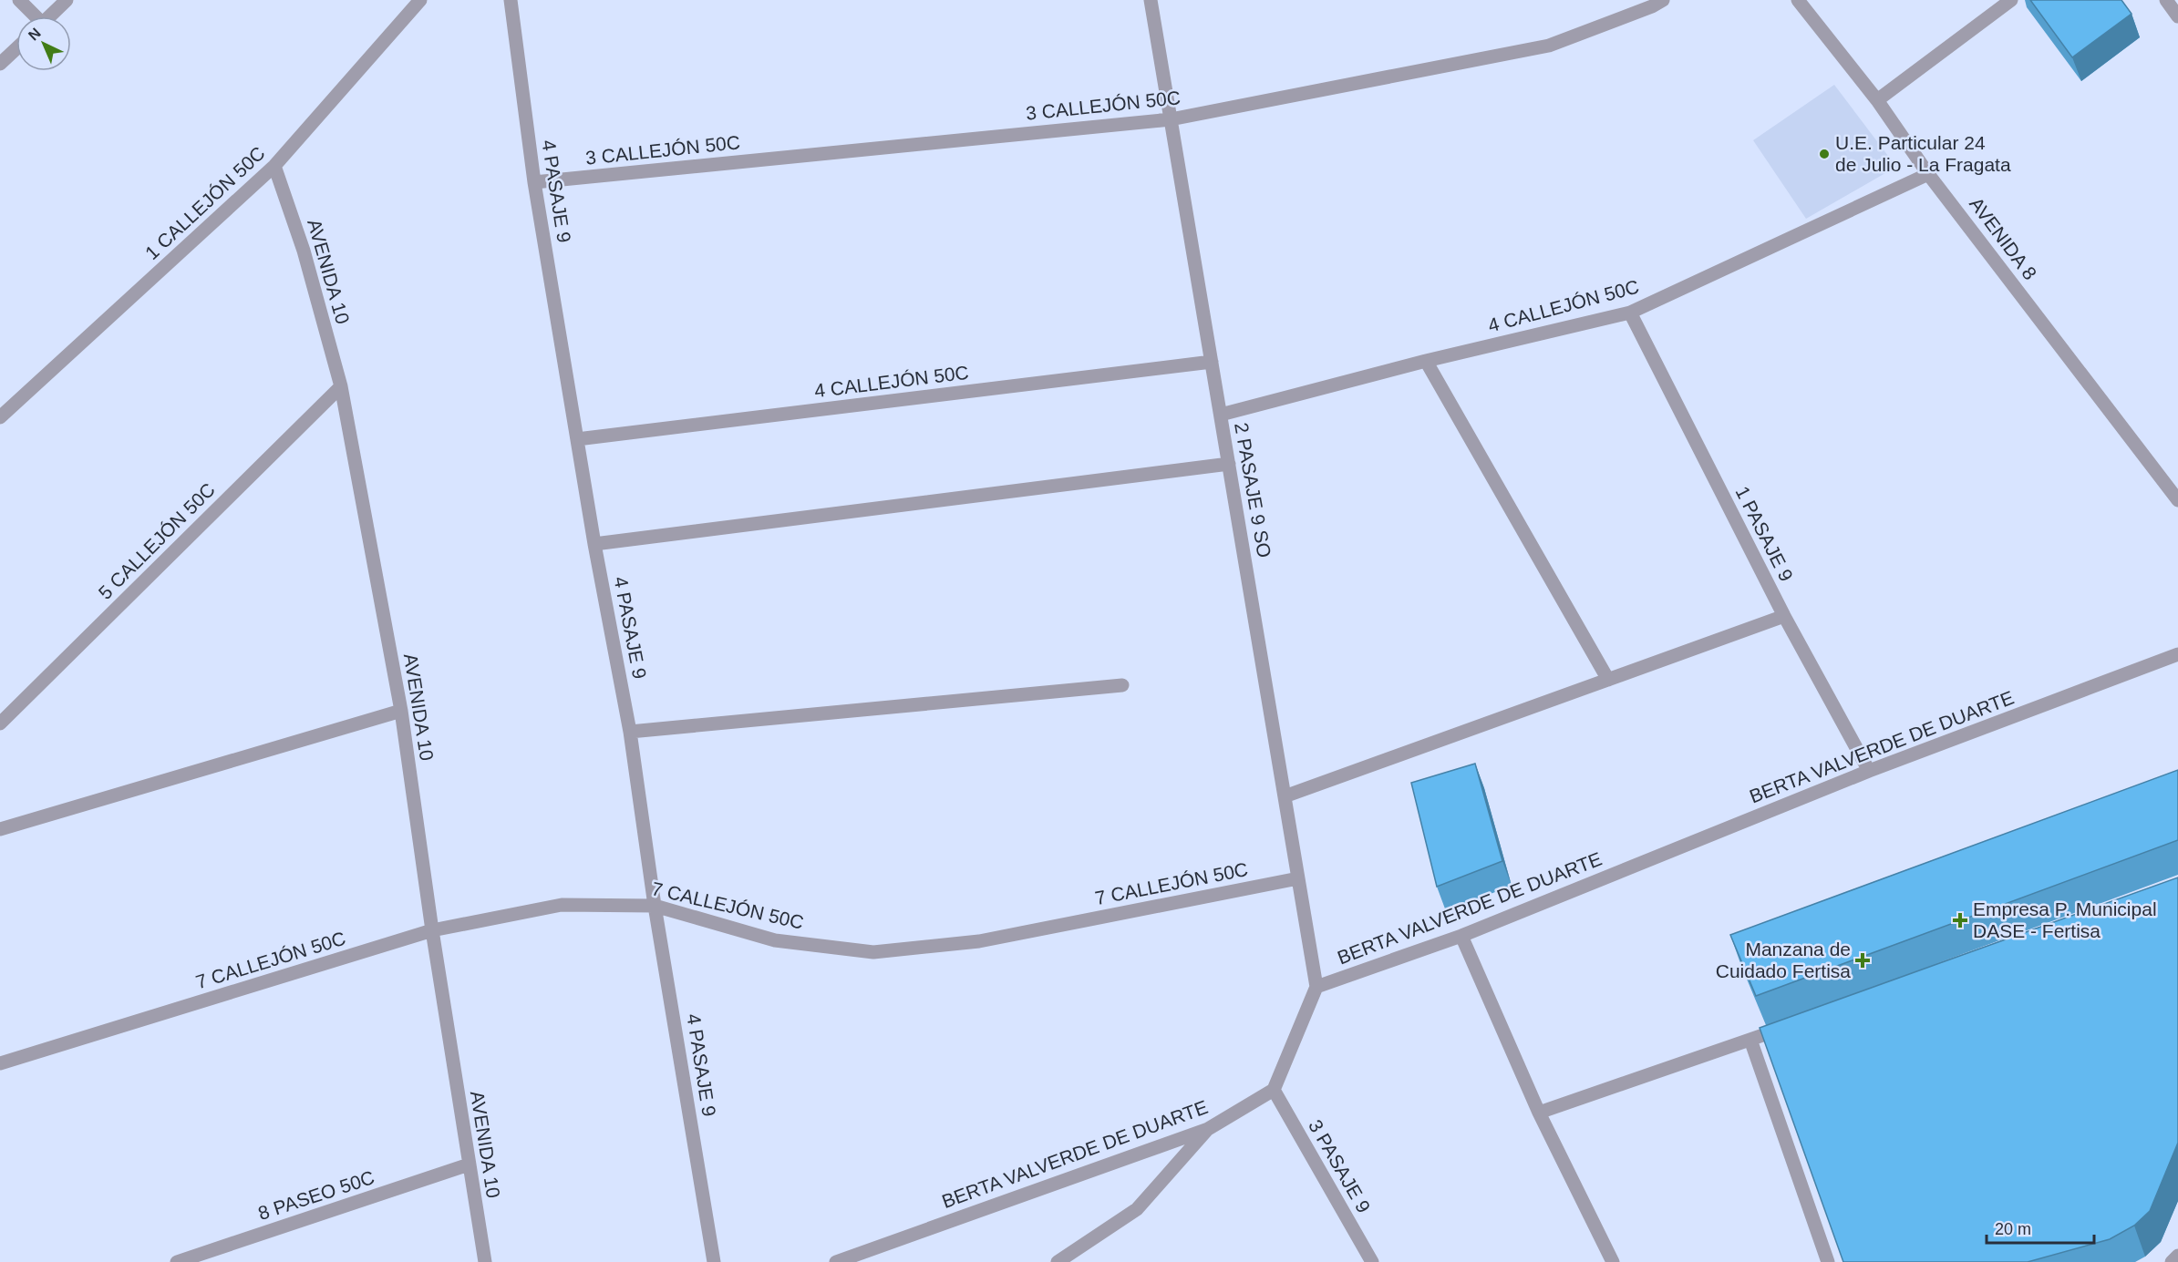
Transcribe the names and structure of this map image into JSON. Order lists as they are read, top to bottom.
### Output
{
  "streets": {
    "street": [
      "3 CALLEJÓN 50C",
      "4 PASAJE 9",
      "1 CALLEJÓN 50C",
      "AVENIDA 8",
      "AVENIDA 10",
      "4 CALLEJÓN 50C",
      "2 PASAJE 9 SO",
      "1 PASAJE 9",
      "5 CALLEJÓN 50C",
      "BERTA VALVERDE DE DUARTE",
      "7 CALLEJÓN 50C",
      "3 PASAJE 9",
      "8 PASEO 50C"
    ]
  },
  "crossings": [
    ["3 CALLEJÓN 50C", "4 PASAJE 9"],
    ["3 CALLEJÓN 50C", "2 PASAJE 9 SO"],
    ["4 PASAJE 9", "4 CALLEJÓN 50C"],
    ["4 PASAJE 9", "7 CALLEJÓN 50C"],
    ["1 CALLEJÓN 50C", "AVENIDA 10"],
    ["AVENIDA 8", "4 CALLEJÓN 50C"],
    ["AVENIDA 10", "5 CALLEJÓN 50C"],
    ["AVENIDA 10", "7 CALLEJÓN 50C"],
    ["AVENIDA 10", "8 PASEO 50C"],
    ["4 CALLEJÓN 50C", "2 PASAJE 9 SO"],
    ["4 CALLEJÓN 50C", "1 PASAJE 9"],
    ["2 PASAJE 9 SO", "BERTA VALVERDE DE DUARTE"],
    ["2 PASAJE 9 SO", "7 CALLEJÓN 50C"],
    ["1 PASAJE 9", "BERTA VALVERDE DE DUARTE"],
    ["BERTA VALVERDE DE DUARTE", "3 PASAJE 9"]
  ],
  "places": {
    "other": ["U.E. Particular 24 de Julio - La Fragata"],
    "health": ["Empresa P. Municipal DASE - Fertisa", "Manzana de Cuidado Fertisa"]
  },
  "scale_bar": "20 m",
  "north": "top left"
}
